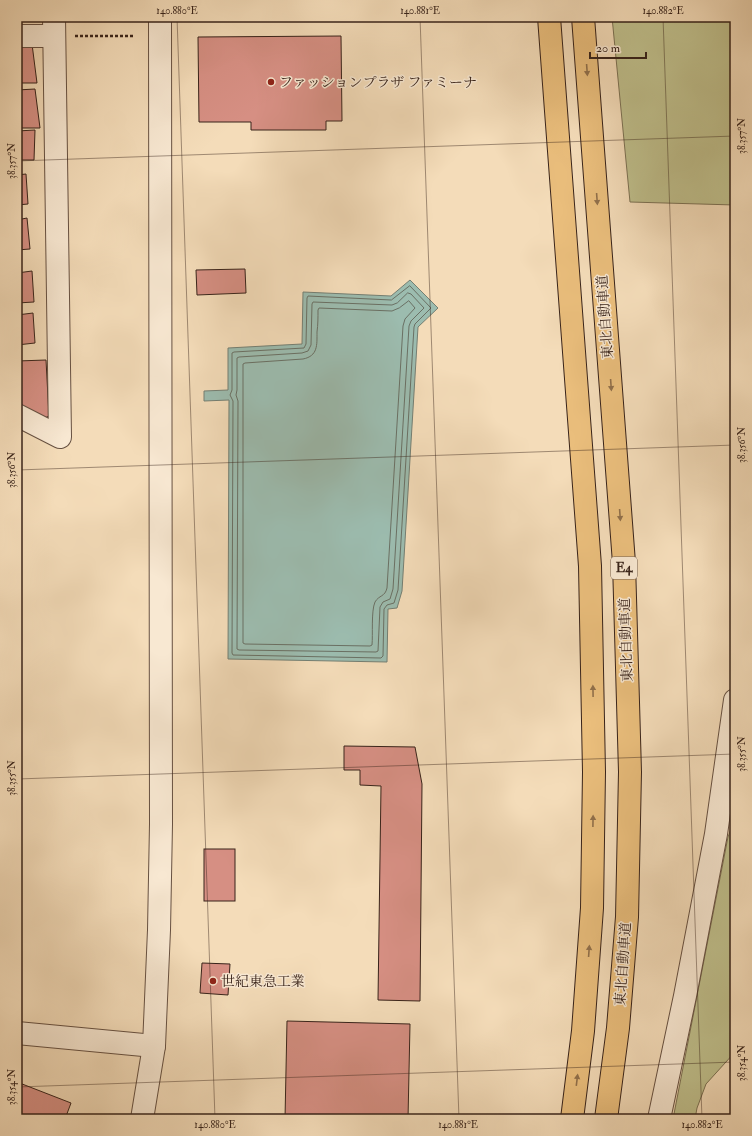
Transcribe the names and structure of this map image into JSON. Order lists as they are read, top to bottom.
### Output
{
  "streets": {
    "highway": ["東北自動車道", "E4"]
  },
  "places": ["ファッションプラザ ファミーナ", "世紀東急工業"],
  "scale_bar": "20 m",
  "coordinates": [
    "140.880°E",
    "140.881°E",
    "140.882°E",
    "38.357°N",
    "38.356°N",
    "38.355°N",
    "38.354°N"
  ]
}
